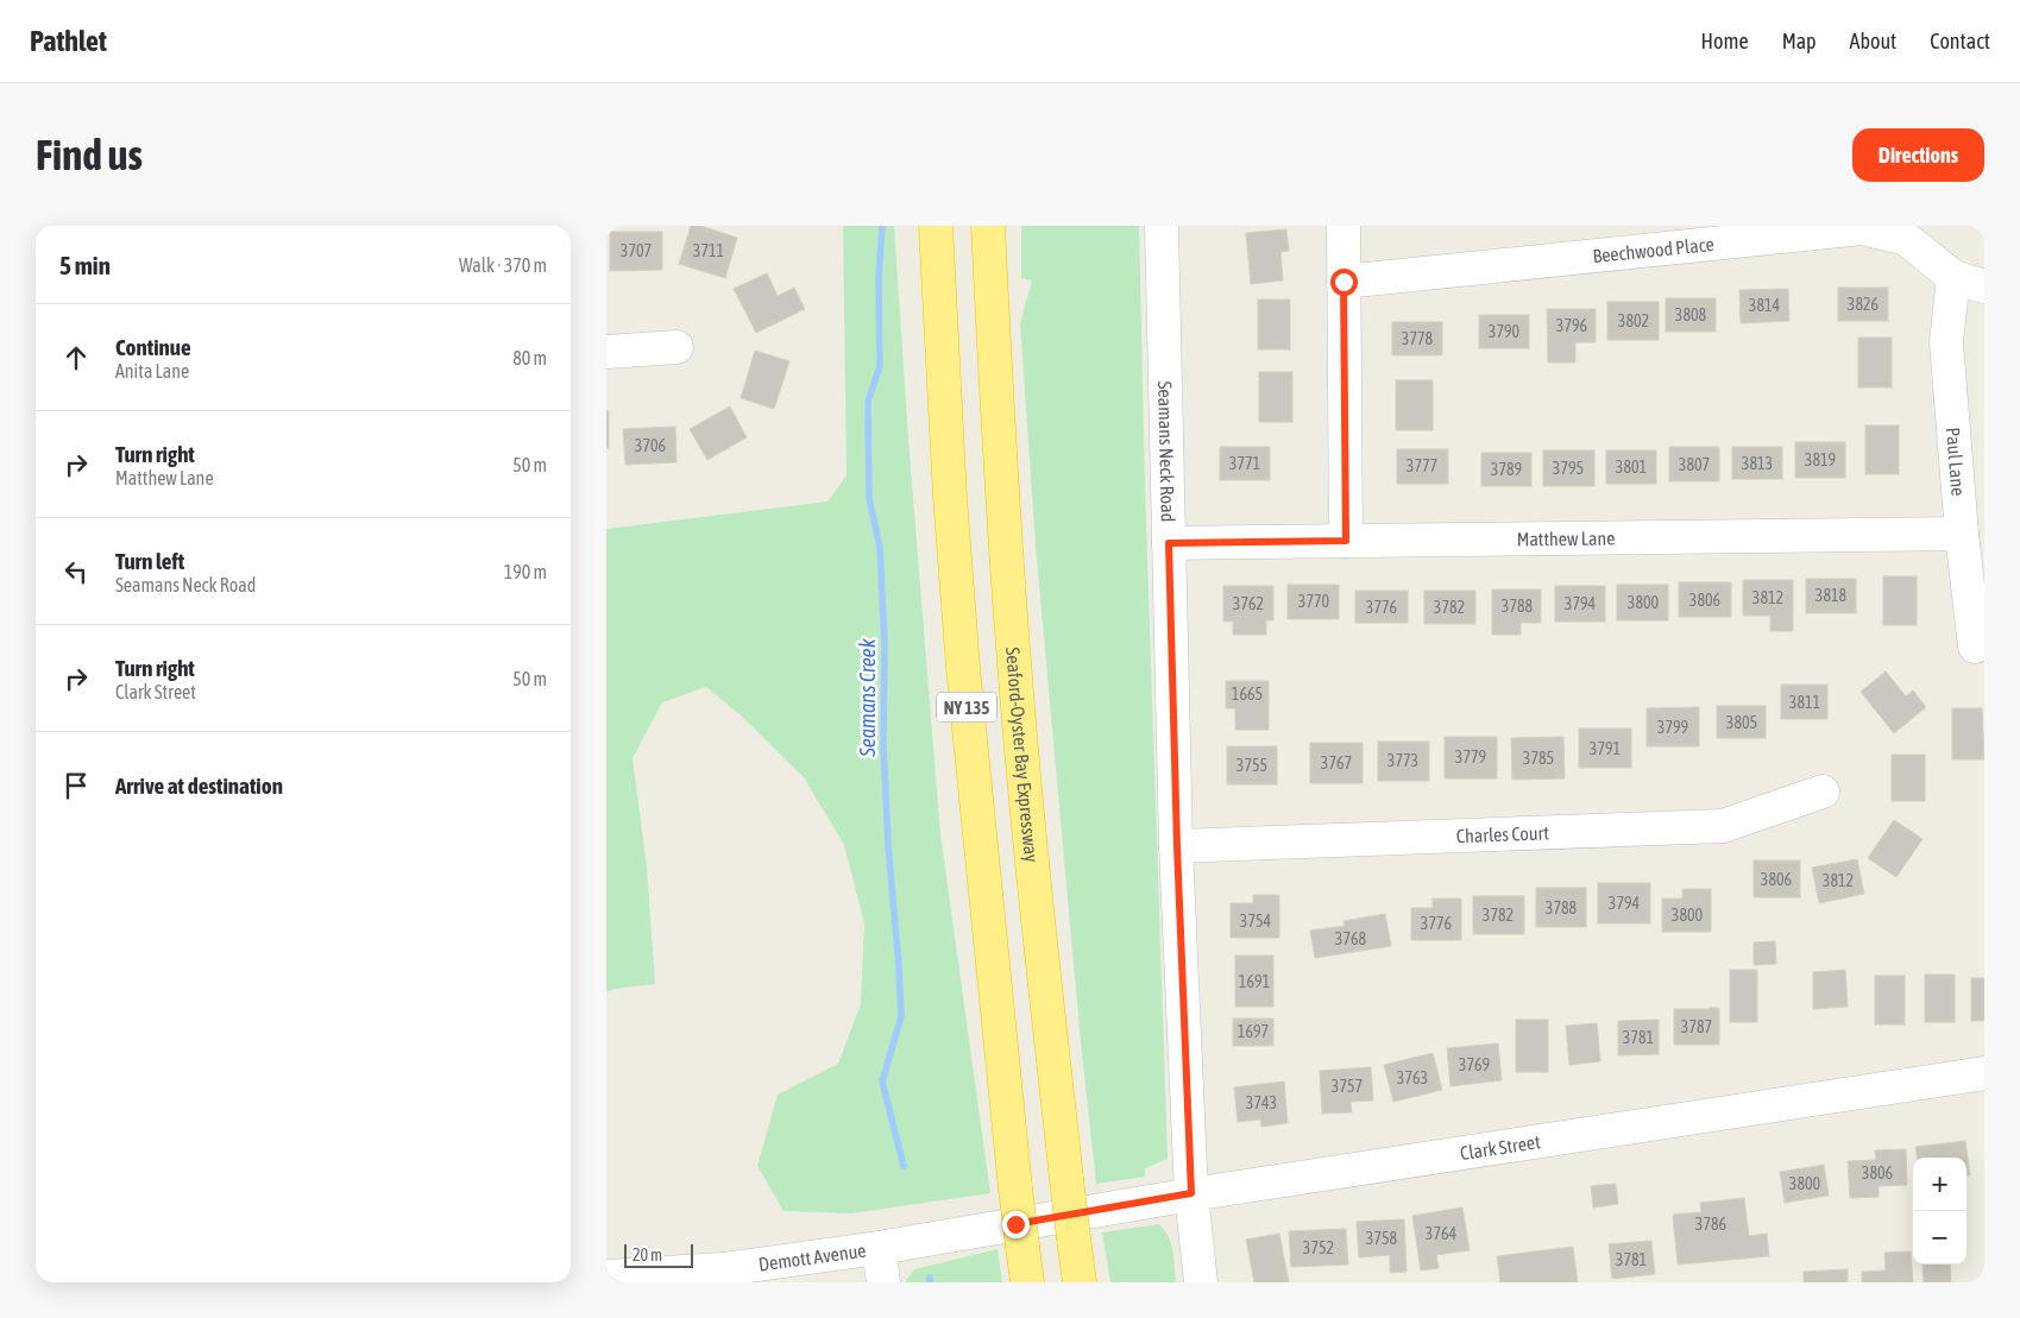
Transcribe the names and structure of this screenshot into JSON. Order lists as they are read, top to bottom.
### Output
{
  "streets": {
    "highway": ["NY 135", "Seaford-Oyster Bay Expressway"],
    "street": [
      "Beechwood Place",
      "Seamans Neck Road",
      "Paul Lane",
      "Matthew Lane",
      "Charles Court",
      "Clark Street",
      "Demott Avenue"
    ]
  },
  "crossings": [
    ["Beechwood Place", "Paul Lane"],
    ["Seamans Neck Road", "Matthew Lane"],
    ["Seamans Neck Road", "Charles Court"],
    ["Seamans Neck Road", "Clark Street"],
    ["Paul Lane", "Matthew Lane"],
    ["NY 135", "Clark Street"],
    ["NY 135", "Demott Avenue"],
    ["Clark Street", "Demott Avenue"]
  ],
  "water": ["Seamans Creek"],
  "house_numbers": [
    "3707",
    "3711",
    "3826",
    "3814",
    "3808",
    "3802",
    "3796",
    "3790",
    "3778",
    "3706",
    "3819",
    "3771",
    "3813",
    "3807",
    "3777",
    "3801",
    "3795",
    "3789",
    "3818",
    "3812",
    "3806",
    "3770",
    "3800",
    "3762",
    "3794",
    "3788",
    "3776",
    "3782",
    "1665",
    "3811",
    "3805",
    "3799",
    "3791",
    "3779",
    "3785",
    "3773",
    "3767",
    "3755",
    "3806",
    "3812",
    "3794",
    "3788",
    "3782",
    "3800",
    "3754",
    "3776",
    "3768",
    "1691",
    "3787",
    "1697",
    "3781",
    "3769",
    "3763",
    "3757",
    "3743",
    "3806",
    "3800",
    "3786",
    "3764",
    "3758",
    "3752",
    "3781"
  ],
  "scale_bar": "20 m",
  "page": {
    "header": "Pathlet",
    "nav": [
      "Home",
      "Map",
      "About",
      "Contact"
    ],
    "buttons": "Directions",
    "title": "Find us",
    "heading": ["5 min", "Walk · 370 m"],
    "list": [
      ["Continue", "Anita Lane", "80 m"],
      ["Turn right", "Matthew Lane", "50 m"],
      ["Turn left", "Seamans Neck Road", "190 m"],
      ["Turn right", "Clark Street", "50 m"],
      "Arrive at destination"
    ],
    "map_buttons": ["+", "−"],
    "scale": "20 m"
  }
}
